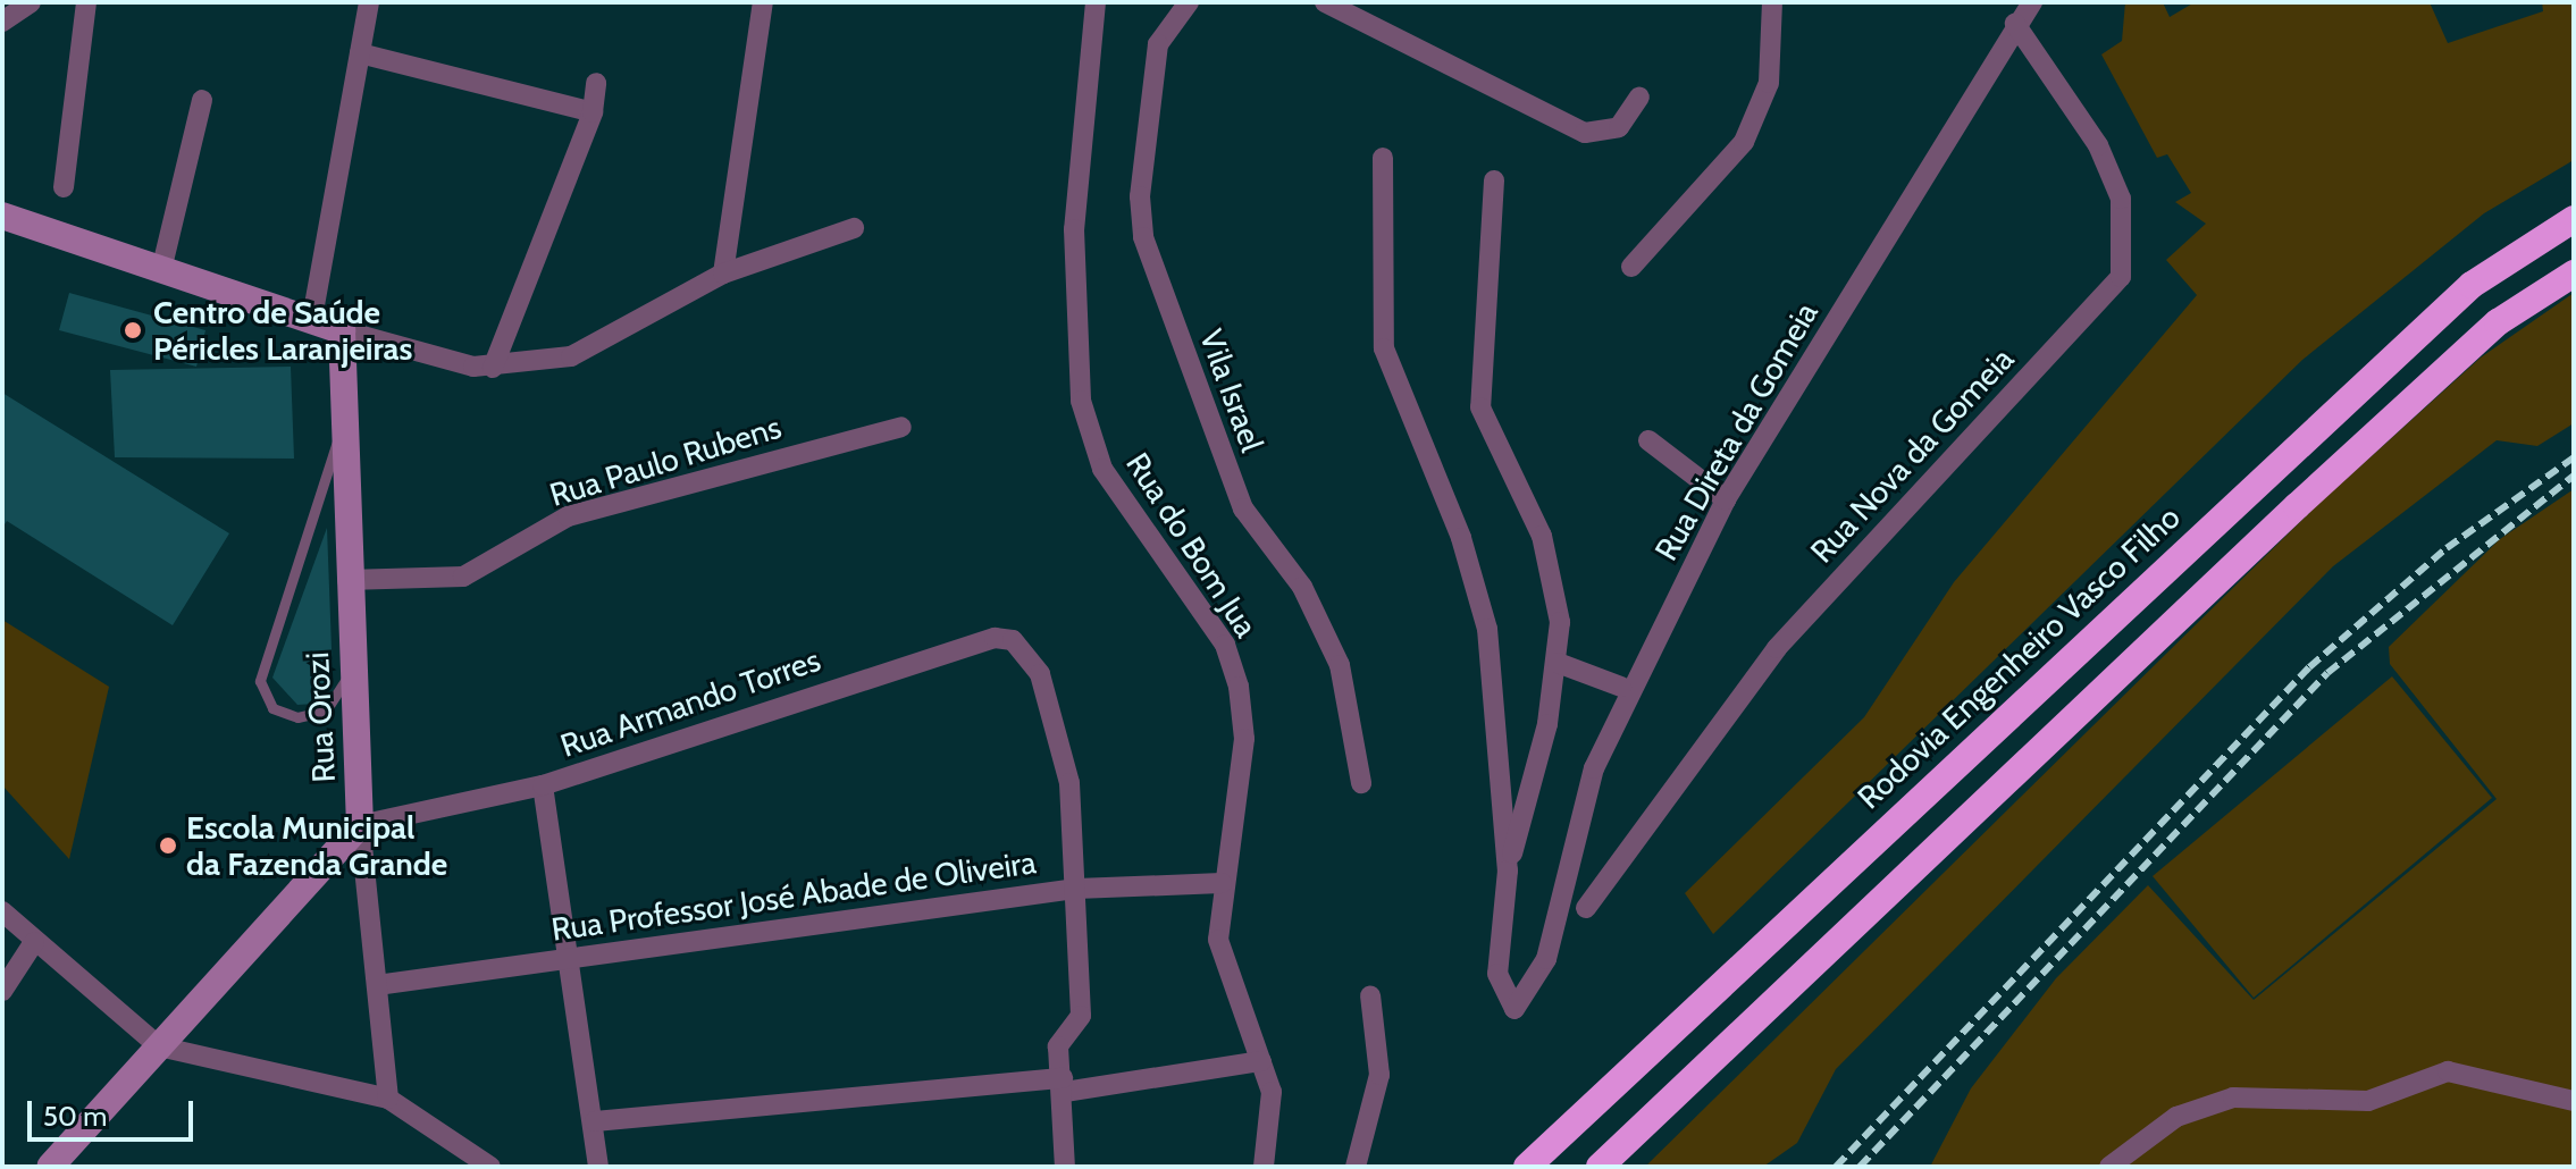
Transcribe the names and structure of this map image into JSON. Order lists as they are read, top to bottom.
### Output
{
  "streets": {
    "highway": ["Rodovia Engenheiro Vasco Filho"],
    "street": [
      "Vila Israel",
      "Rua Direta da Gomeia",
      "Rua Nova da Gomeia",
      "Rua Paulo Rubens",
      "Rua do Bom Jua",
      "Rua Armando Torres",
      "Rua Orozi",
      "Rua Professor José Abade de Oliveira"
    ]
  },
  "crossings": [
    ["Rua Direta da Gomeia", "Rua Nova da Gomeia"],
    ["Rua Paulo Rubens", "Rua Orozi"],
    ["Rua do Bom Jua", "Rua Professor José Abade de Oliveira"],
    ["Rua Armando Torres", "Rua Orozi"],
    ["Rua Armando Torres", "Rua Professor José Abade de Oliveira"],
    ["Rua Orozi", "Rua Professor José Abade de Oliveira"]
  ],
  "places": ["Centro de Saúde Péricles Laranjeiras", "Escola Municipal da Fazenda Grande"],
  "scale_bar": "50 m"
}
